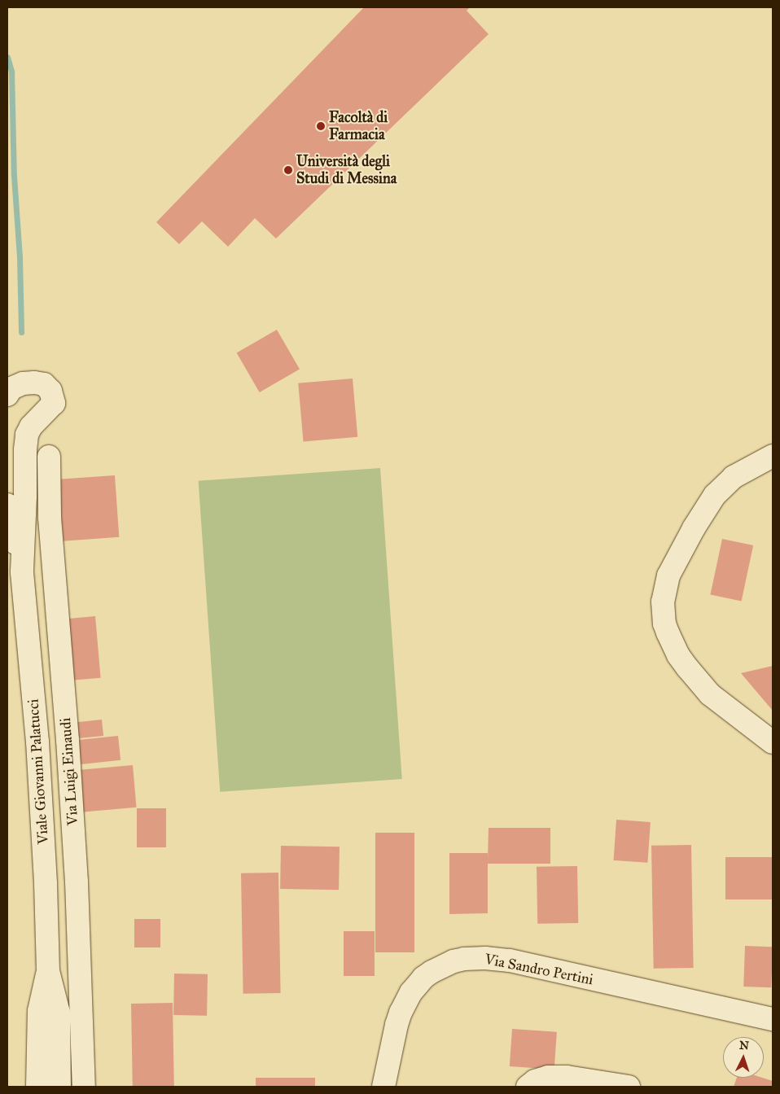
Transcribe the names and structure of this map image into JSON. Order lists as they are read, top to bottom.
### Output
{
  "streets": {
    "street": ["Viale Giovanni Palatucci", "Via Luigi Einaudi", "Via Sandro Pertini"]
  },
  "places": ["Facoltà di Farmacia", "Università degli Studi di Messina"],
  "north": "top"
}
